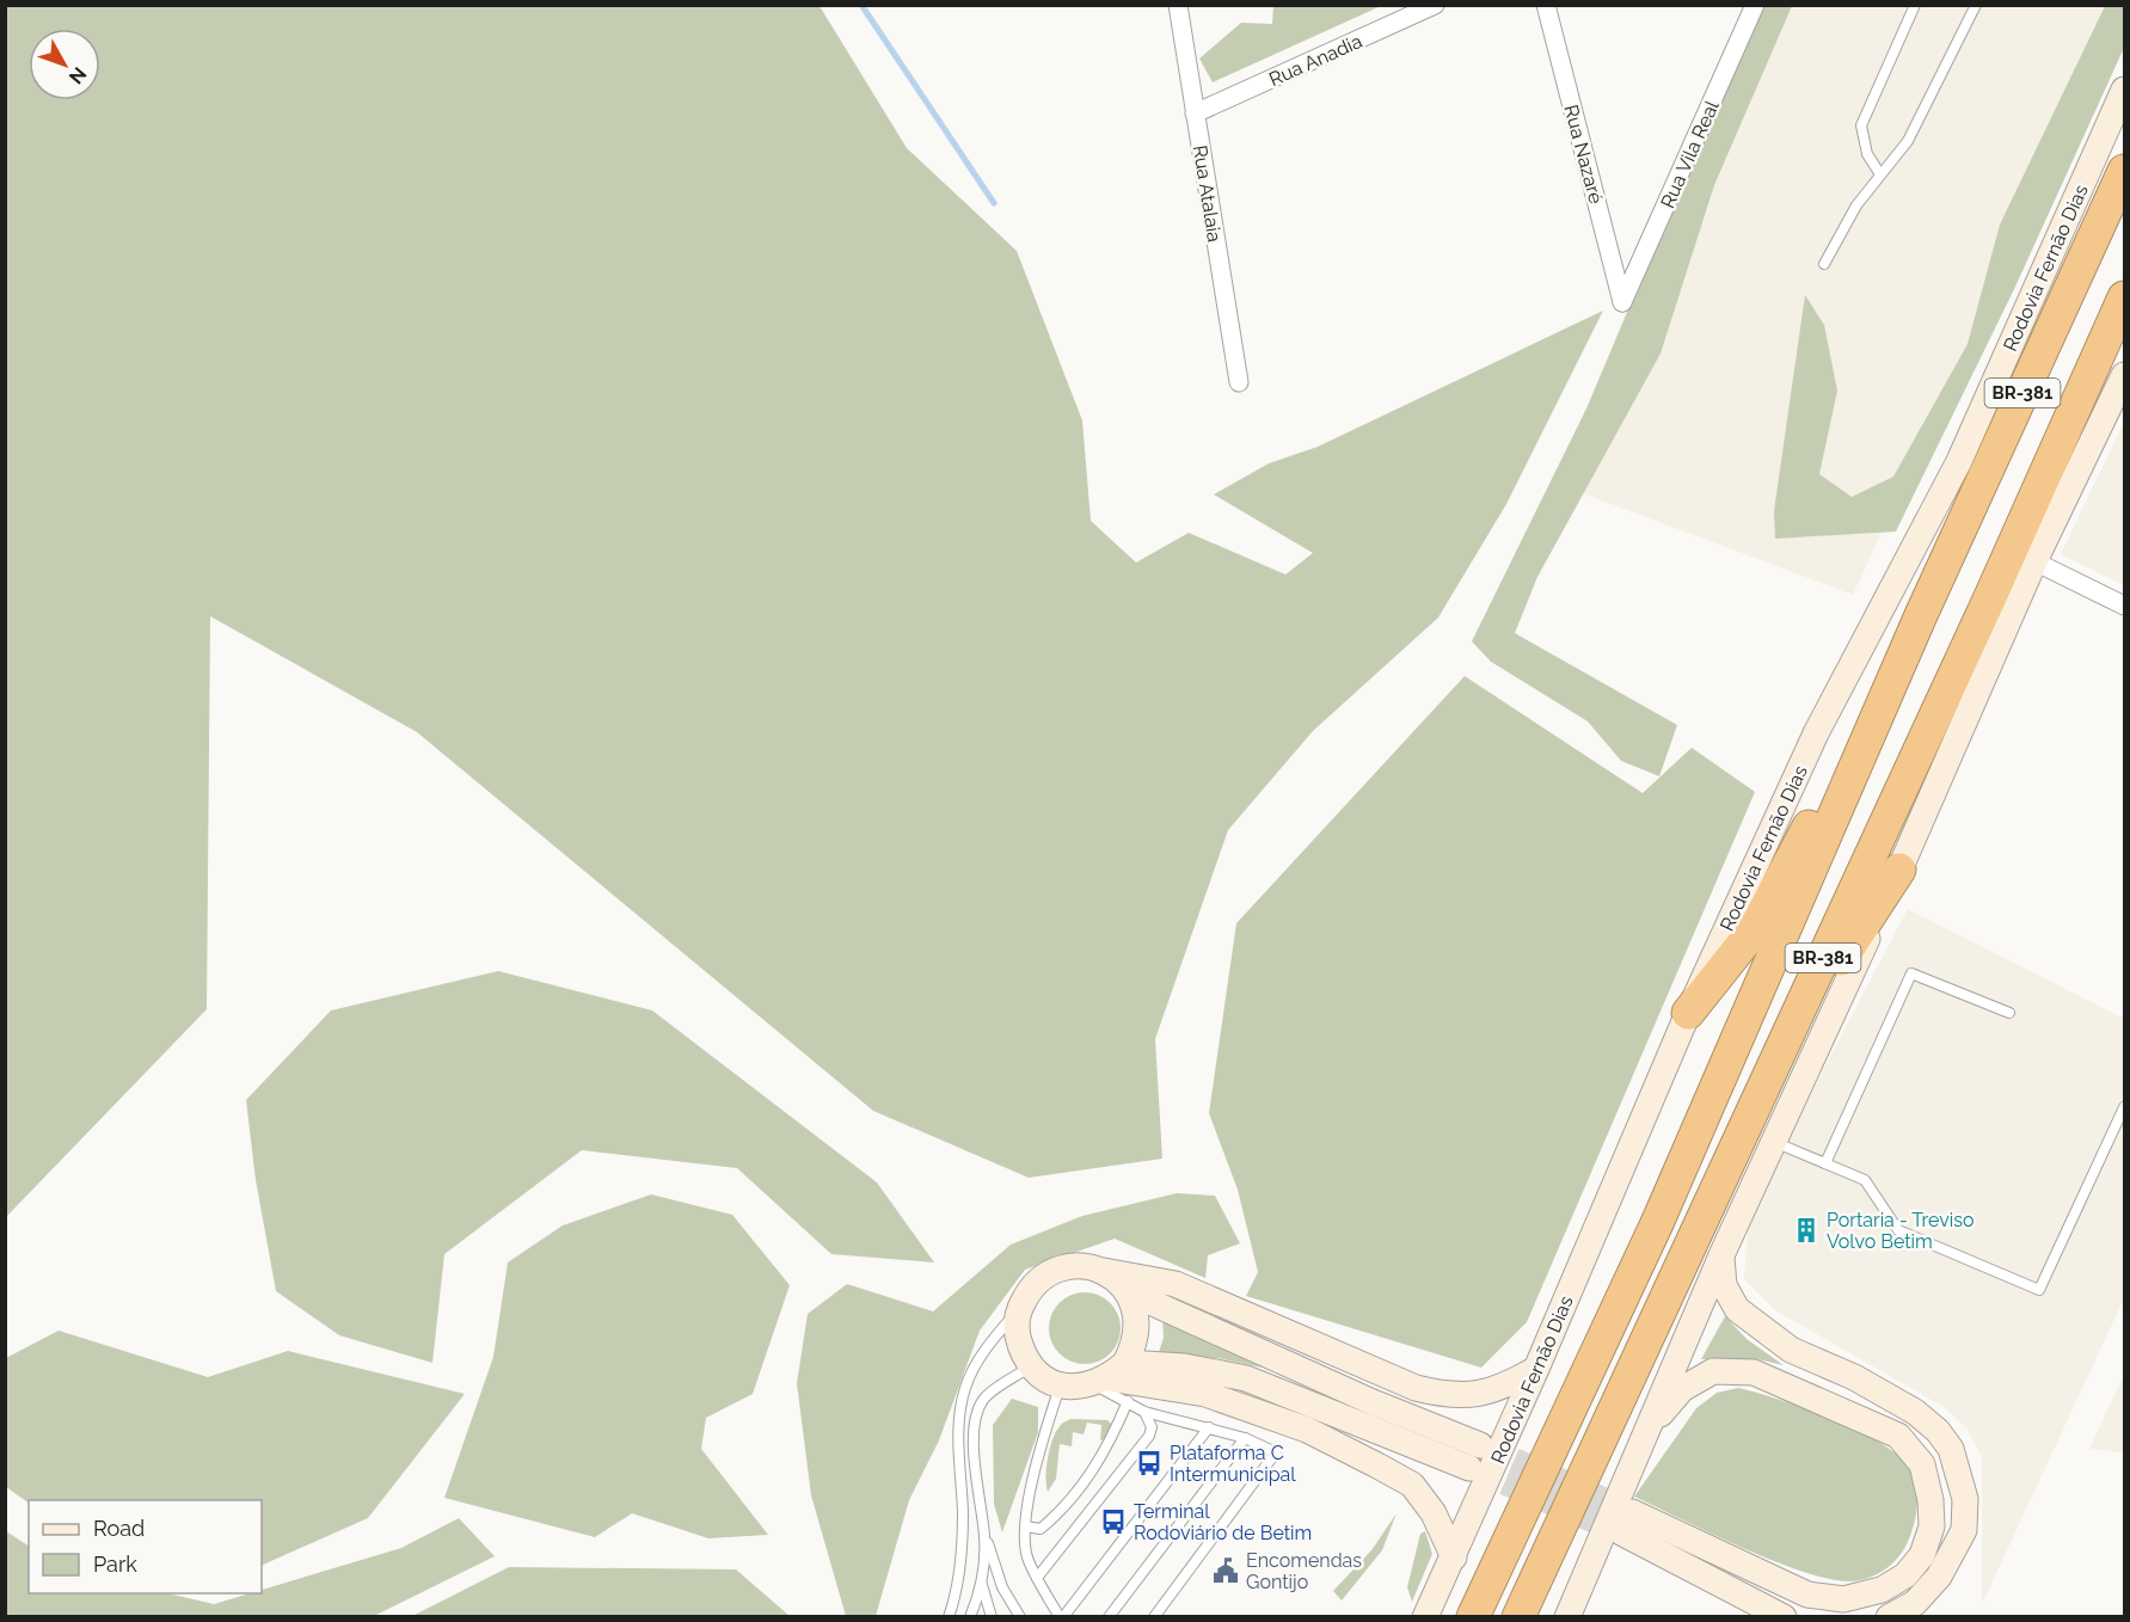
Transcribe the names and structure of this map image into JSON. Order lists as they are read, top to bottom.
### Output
{
  "streets": {
    "highway": ["Rodovia Fernão Dias", "BR-381"],
    "street": [
      "Rua Anadia",
      "Rua Nazaré",
      "Rua Vila Real",
      "Rua Atalaia"
    ]
  },
  "crossings": [
    ["Rua Anadia", "Rua Atalaia"],
    ["Rua Nazaré", "Rua Vila Real"]
  ],
  "places": {
    "building": ["Portaria - Treviso Volvo Betim"],
    "bus stop": ["Plataforma C Intermunicipal", "Terminal Rodoviário de Betim"],
    "public building": ["Encomendas Gontijo"]
  },
  "legend": ["Road", "Park"],
  "north": "bottom right"
}
